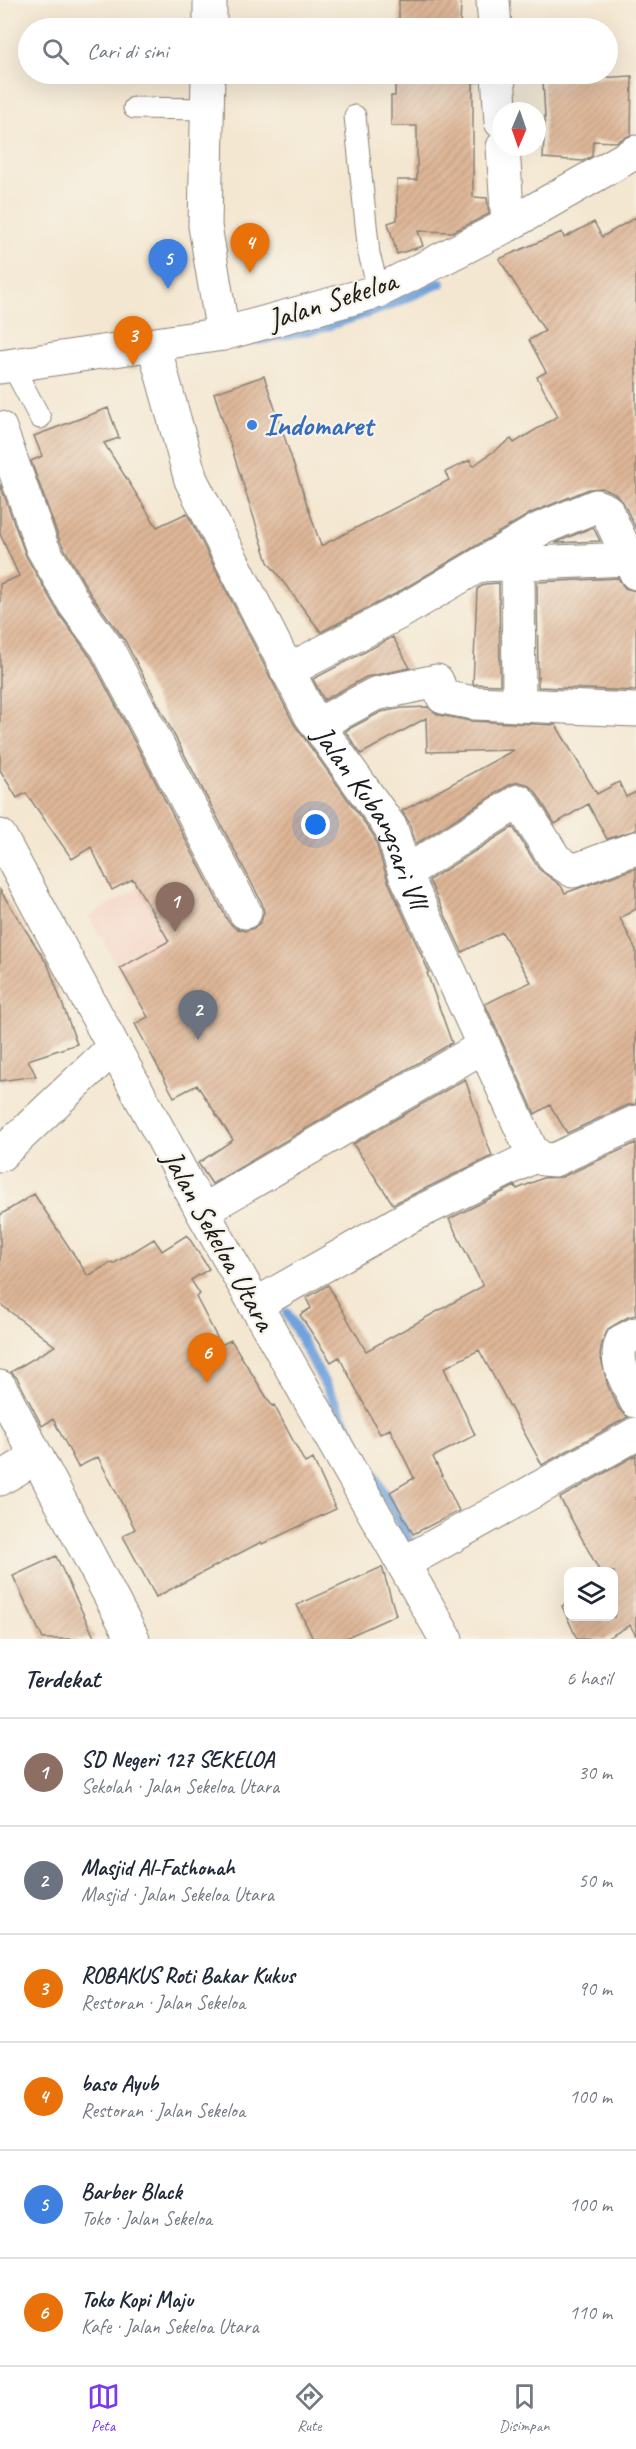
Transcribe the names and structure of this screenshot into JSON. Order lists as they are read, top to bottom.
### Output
{
  "streets": {
    "street": ["Jalan Sekeloa", "Jalan Kubangsari Vll", "Jalan Sekeloa Utara"]
  },
  "crossings": [
    ["Jalan Sekeloa", "Jalan Kubangsari Vll"]
  ],
  "places": ["Indomaret"],
  "north": "bottom",
  "page": {
    "search": "Cari di sini",
    "pins": [
      "4",
      "5",
      "3",
      "1",
      "2",
      "6"
    ],
    "heading": ["Terdekat", "6 hasil"],
    "list": [
      {
        "mark": "1",
        "name": "SD Negeri 127 SEKELOA",
        "note": "Sekolah · Jalan Sekeloa Utara",
        "value": "30 m"
      },
      {
        "mark": "2",
        "name": "Masjid Al-Fathonah",
        "note": "Masjid · Jalan Sekeloa Utara",
        "value": "50 m"
      },
      {
        "mark": "3",
        "name": "ROBAKUS Roti Bakar Kukus",
        "note": "Restoran · Jalan Sekeloa",
        "value": "90 m"
      },
      {
        "mark": "4",
        "name": "baso Ayub",
        "note": "Restoran · Jalan Sekeloa",
        "value": "100 m"
      },
      {
        "mark": "5",
        "name": "Barber Black",
        "note": "Toko · Jalan Sekeloa",
        "value": "100 m"
      },
      {
        "mark": "6",
        "name": "Toko Kopi Maju",
        "note": "Kafe · Jalan Sekeloa Utara",
        "value": "110 m"
      }
    ],
    "nav": ["Peta", "Rute", "Disimpan"]
  }
}
